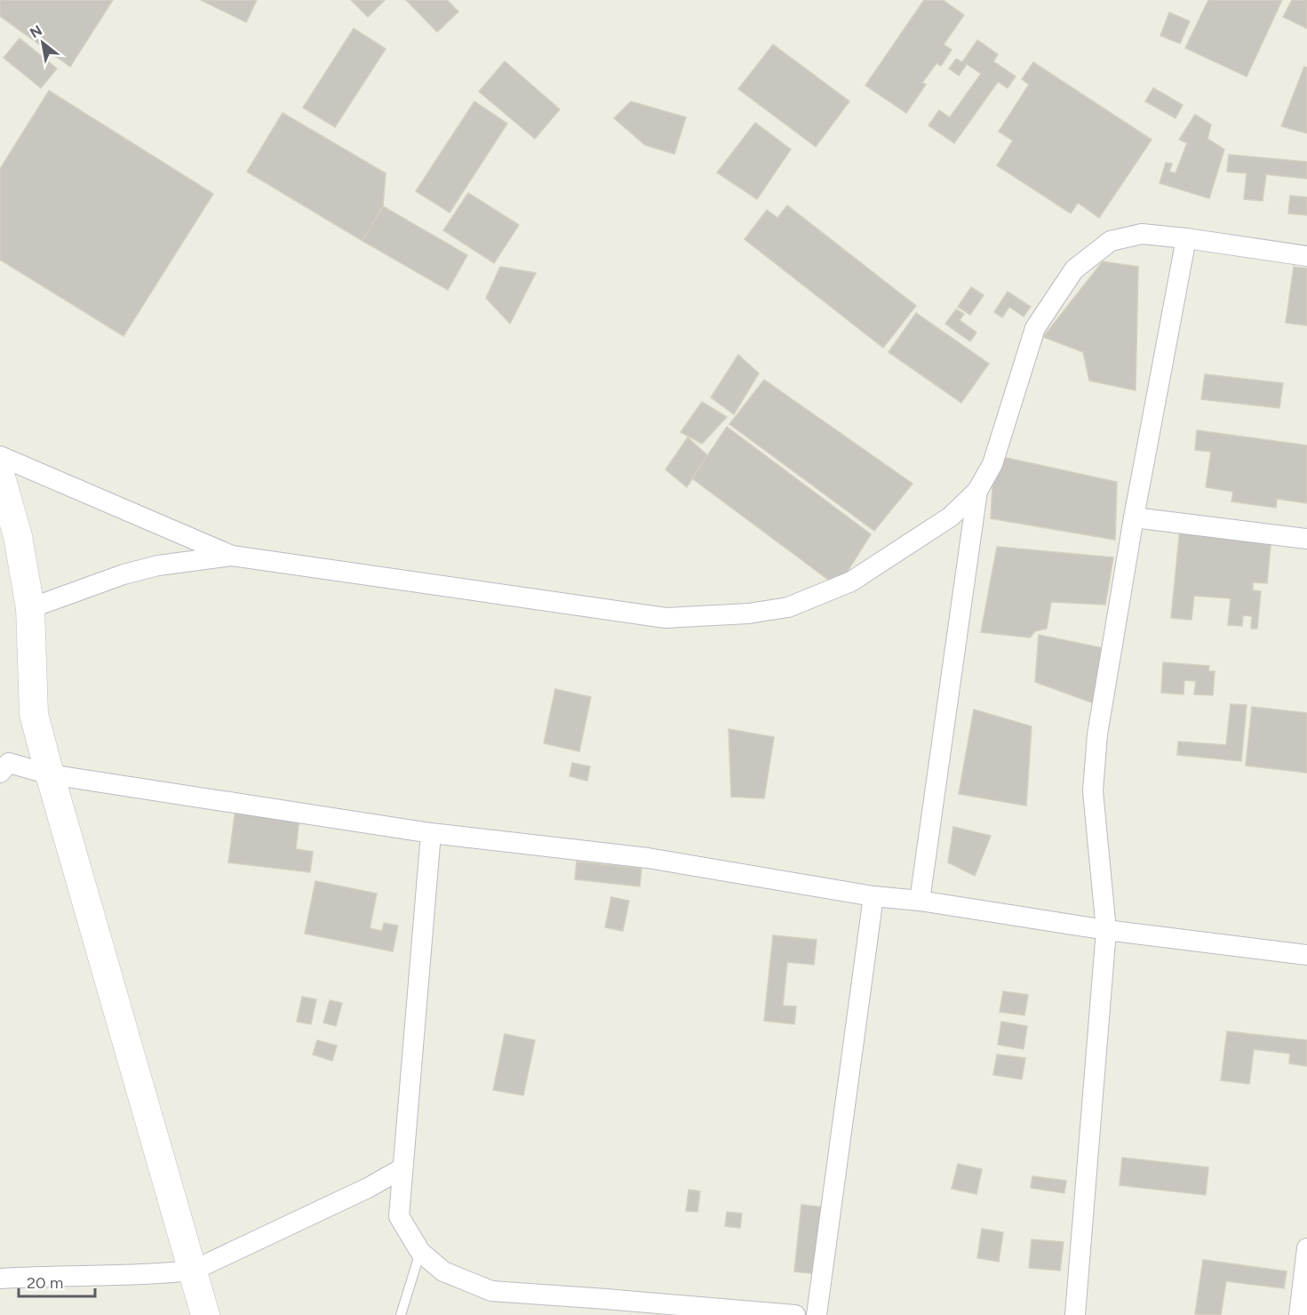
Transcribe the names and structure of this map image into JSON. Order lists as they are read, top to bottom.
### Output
{
  "scale_bar": "20 m",
  "north": "top left"
}
